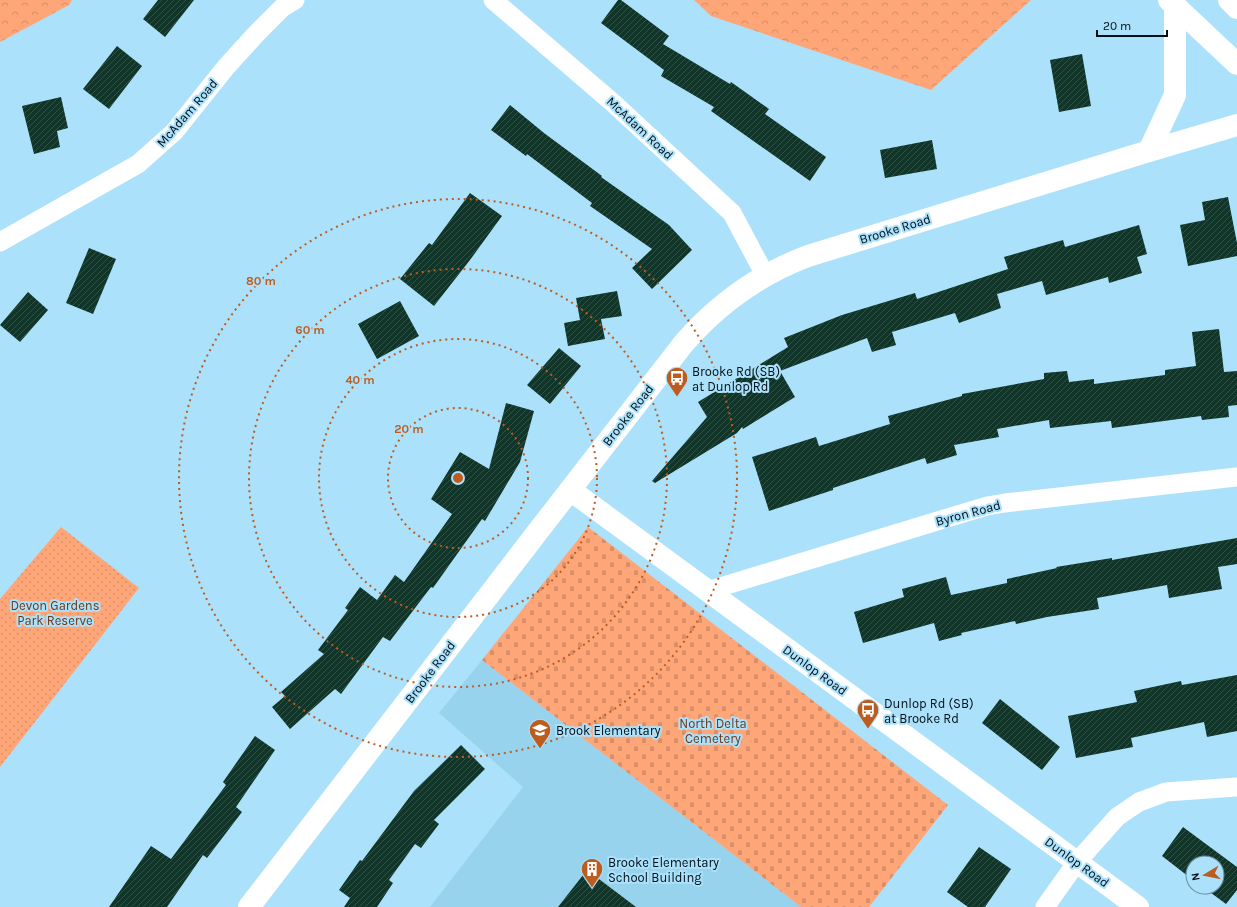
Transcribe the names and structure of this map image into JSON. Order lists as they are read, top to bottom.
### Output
{
  "streets": {
    "street": [
      "McAdam Road",
      "Brooke Road",
      "Byron Road",
      "Dunlop Road"
    ]
  },
  "crossings": [
    ["McAdam Road", "Brooke Road"],
    ["Brooke Road", "Dunlop Road"],
    ["Byron Road", "Dunlop Road"]
  ],
  "parks": ["Devon Gardens Park Reserve", "North Delta Cemetery"],
  "places": {
    "bus stop": ["Brooke Rd (SB) at Dunlop Rd", "Dunlop Rd (SB) at Brooke Rd"],
    "school or university": ["Brook Elementary"],
    "building": ["Brooke Elementary School Building"]
  },
  "scale_bar": "20 m",
  "north": "left",
  "rings": [
    "80 m",
    "60 m",
    "40 m",
    "20 m"
  ]
}
